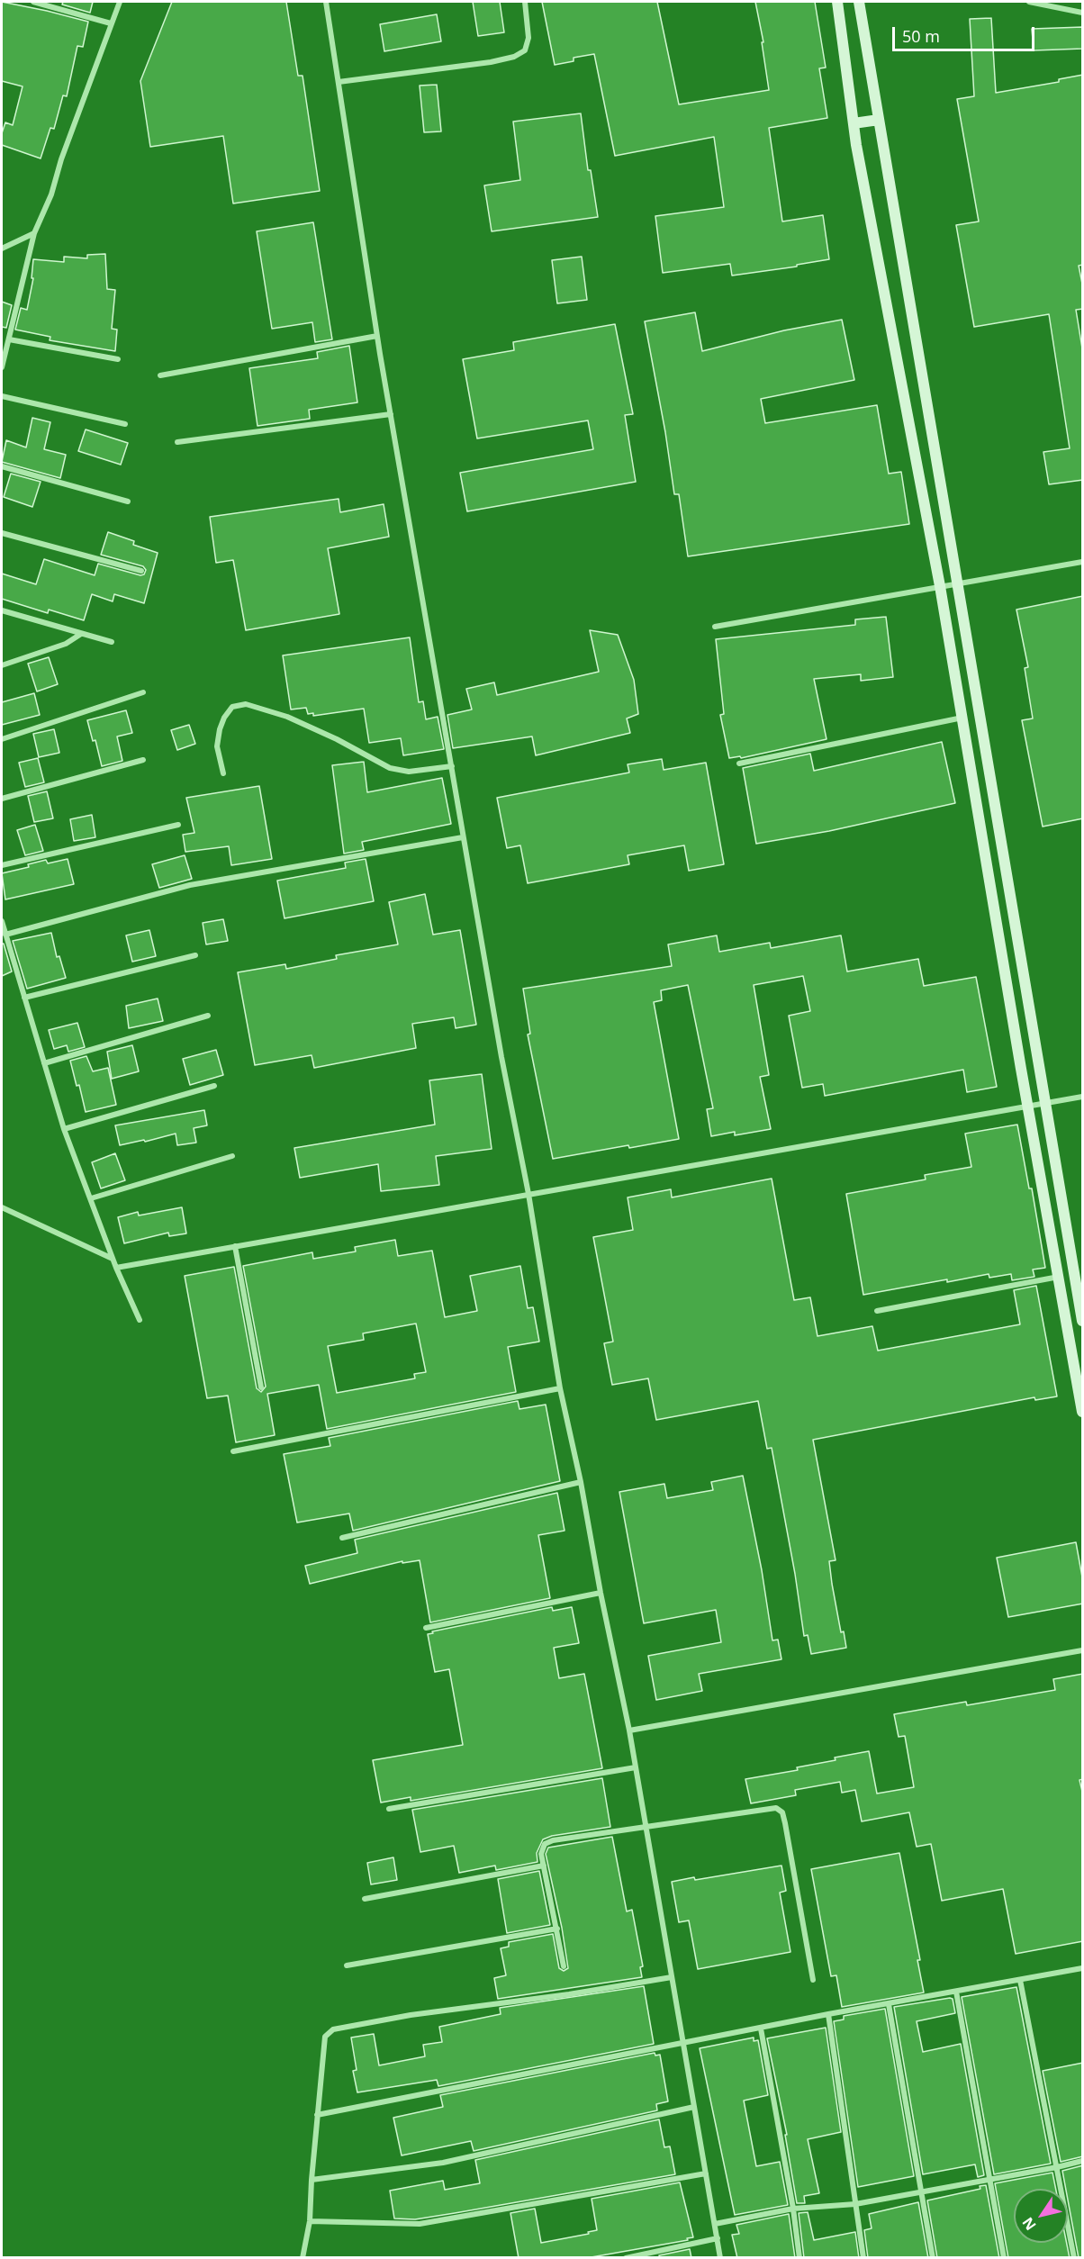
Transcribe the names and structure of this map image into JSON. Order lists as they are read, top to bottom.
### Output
{
  "scale_bar": "50 m",
  "north": "bottom left"
}
